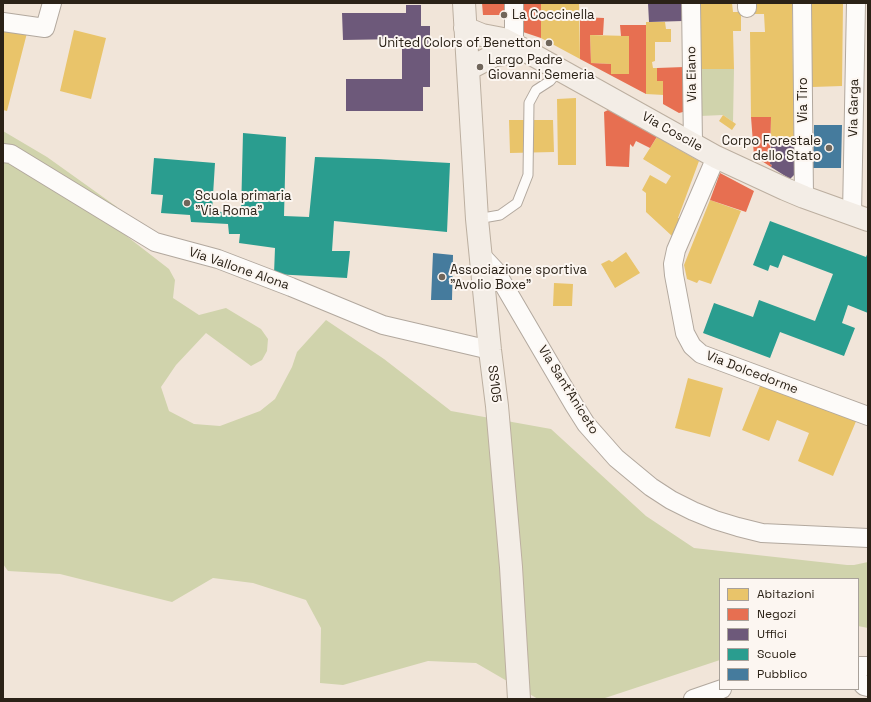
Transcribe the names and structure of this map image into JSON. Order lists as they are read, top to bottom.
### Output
{
  "streets": {
    "main road": ["Via Coscile", "SS105"],
    "street": [
      "Via Eiano",
      "Via Tiro",
      "Via Garga",
      "Via Vallone Alona",
      "Via Dolcedorme",
      "Via Sant'Aniceto"
    ]
  },
  "crossings": [
    ["Via Eiano", "Via Coscile"],
    ["Via Tiro", "Via Coscile"],
    ["Via Garga", "Via Coscile"],
    ["Via Coscile", "Via Dolcedorme"],
    ["Via Coscile", "SS105"],
    ["Via Vallone Alona", "SS105"],
    ["SS105", "Via Sant'Aniceto"]
  ],
  "places": [
    "La Coccinella",
    "United Colors of Benetton",
    "Largo Padre Giovanni Semeria",
    "Corpo Forestale dello Stato",
    "Scuola primaria \"Via Roma\"",
    "Associazione sportiva \"Avolio Boxe\""
  ],
  "legend": [
    "Abitazioni",
    "Negozi",
    "Uffici",
    "Scuole",
    "Pubblico"
  ]
}
